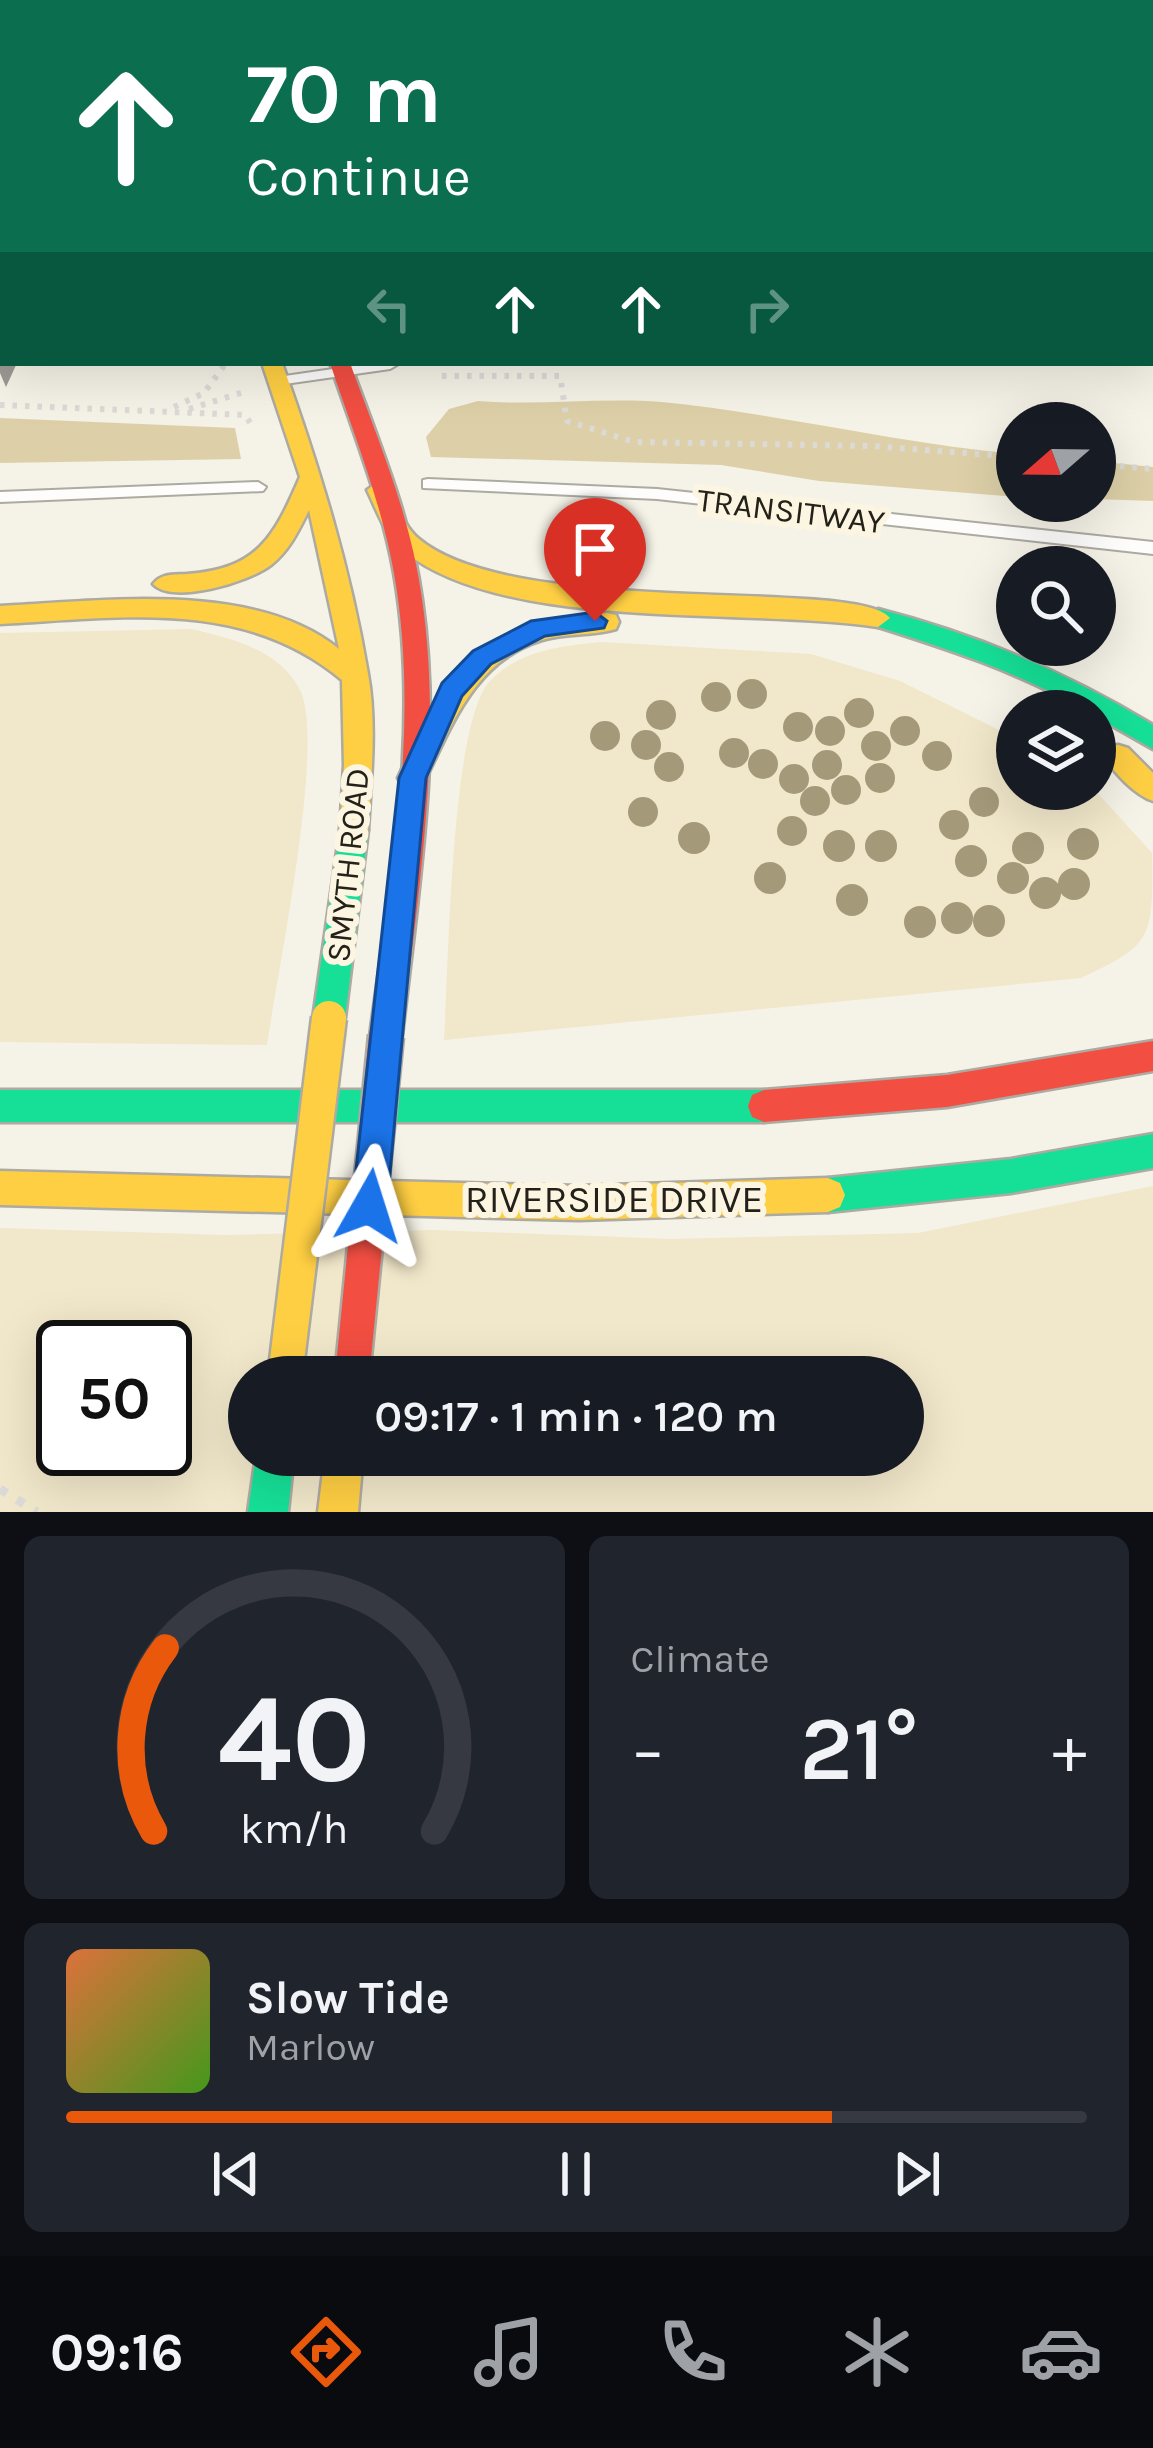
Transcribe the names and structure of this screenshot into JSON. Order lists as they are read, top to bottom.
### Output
{
  "streets": {
    "main road": ["SMYTH ROAD", "RIVERSIDE DRIVE"],
    "lane": ["TRANSITWAY"]
  },
  "north": "left",
  "page": {
    "turn": ["70 m", "Continue"],
    "limit": "50",
    "trip": "09:17 · 1 min · 120 m",
    "tile": "Climate",
    "heat": ["−", "21°", "+"],
    "song": ["Slow Tide", "Marlow"],
    "tabs": "09:16",
    "gauge": ["40", "km/h"]
  }
}
